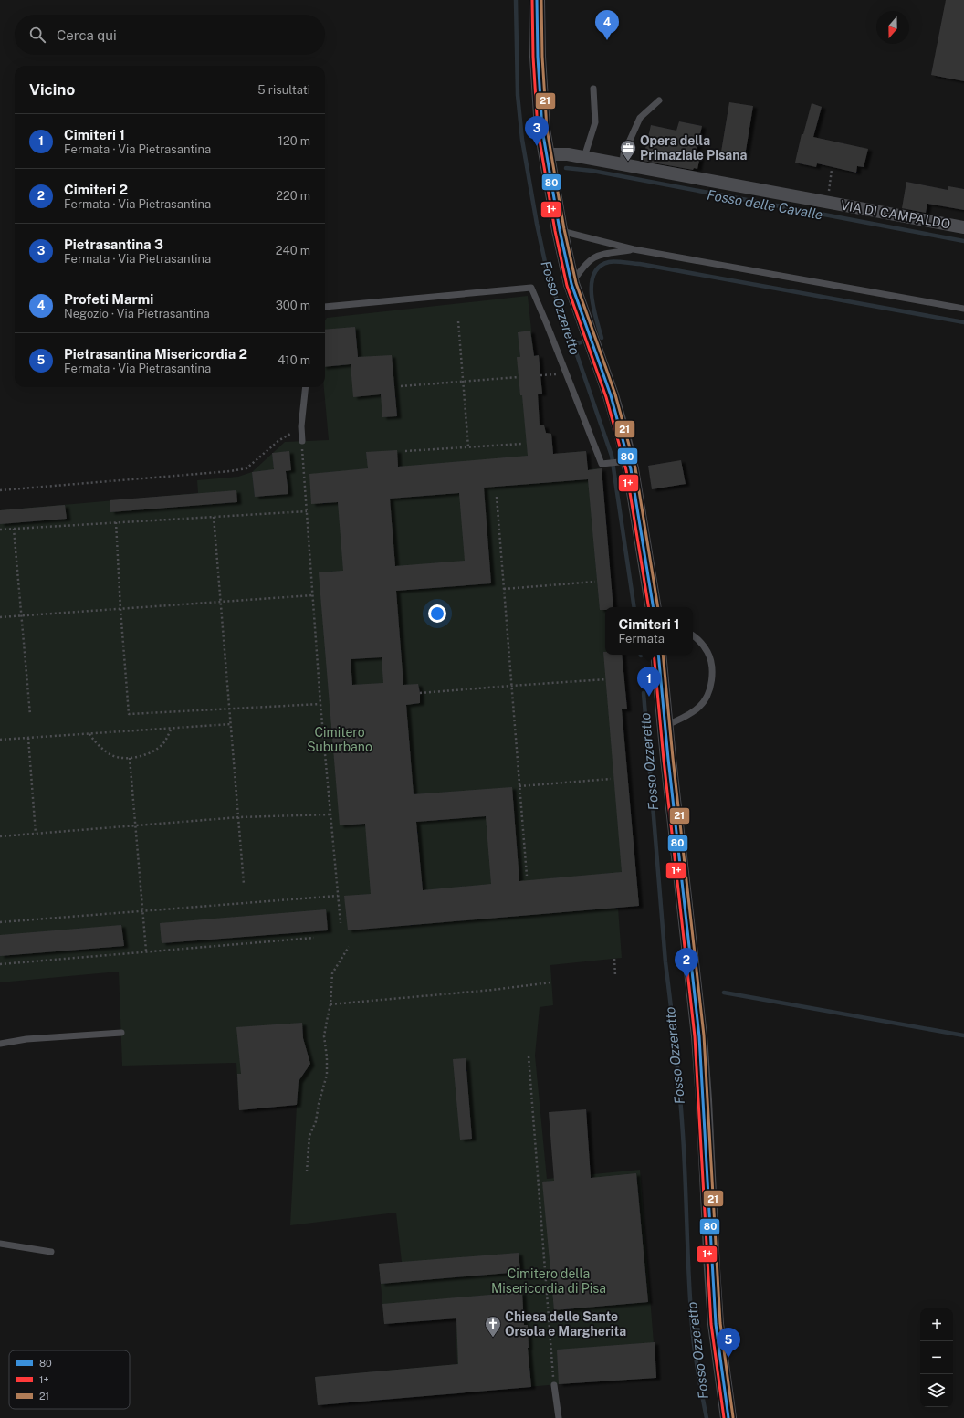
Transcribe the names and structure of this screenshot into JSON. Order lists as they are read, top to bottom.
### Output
{
  "streets": {
    "street": ["VIA DI CAMPALDO"]
  },
  "water": ["Fosso delle Cavalle", "Fosso Ozzeretto"],
  "parks": ["Cimitero Suburbano", "Cimitero della Misericordia di Pisa"],
  "places": {
    "office": ["Opera della Primaziale Pisana"],
    "church": ["Chiesa delle Sante Orsola e Margherita"]
  },
  "lines": ["transit line 80", "transit line 1+", "transit line 21"],
  "legend": ["80", "1+", "21"],
  "north": "bottom",
  "page": {
    "pins": [
      "4",
      "3",
      "1",
      "2",
      "5"
    ],
    "search": "Cerca qui",
    "heading": ["Vicino", "5 risultati"],
    "list": [
      {
        "mark": "1",
        "name": "Cimiteri 1",
        "note": "Fermata · Via Pietrasantina",
        "value": "120 m"
      },
      {
        "mark": "2",
        "name": "Cimiteri 2",
        "note": "Fermata · Via Pietrasantina",
        "value": "220 m"
      },
      {
        "mark": "3",
        "name": "Pietrasantina 3",
        "note": "Fermata · Via Pietrasantina",
        "value": "240 m"
      },
      {
        "mark": "4",
        "name": "Profeti Marmi",
        "note": "Negozio · Via Pietrasantina",
        "value": "300 m"
      },
      {
        "mark": "5",
        "name": "Pietrasantina Misericordia 2",
        "note": "Fermata · Via Pietrasantina",
        "value": "410 m"
      }
    ],
    "popup": ["Cimiteri 1", "Fermata"],
    "map_buttons": ["+", "−"]
  }
}
